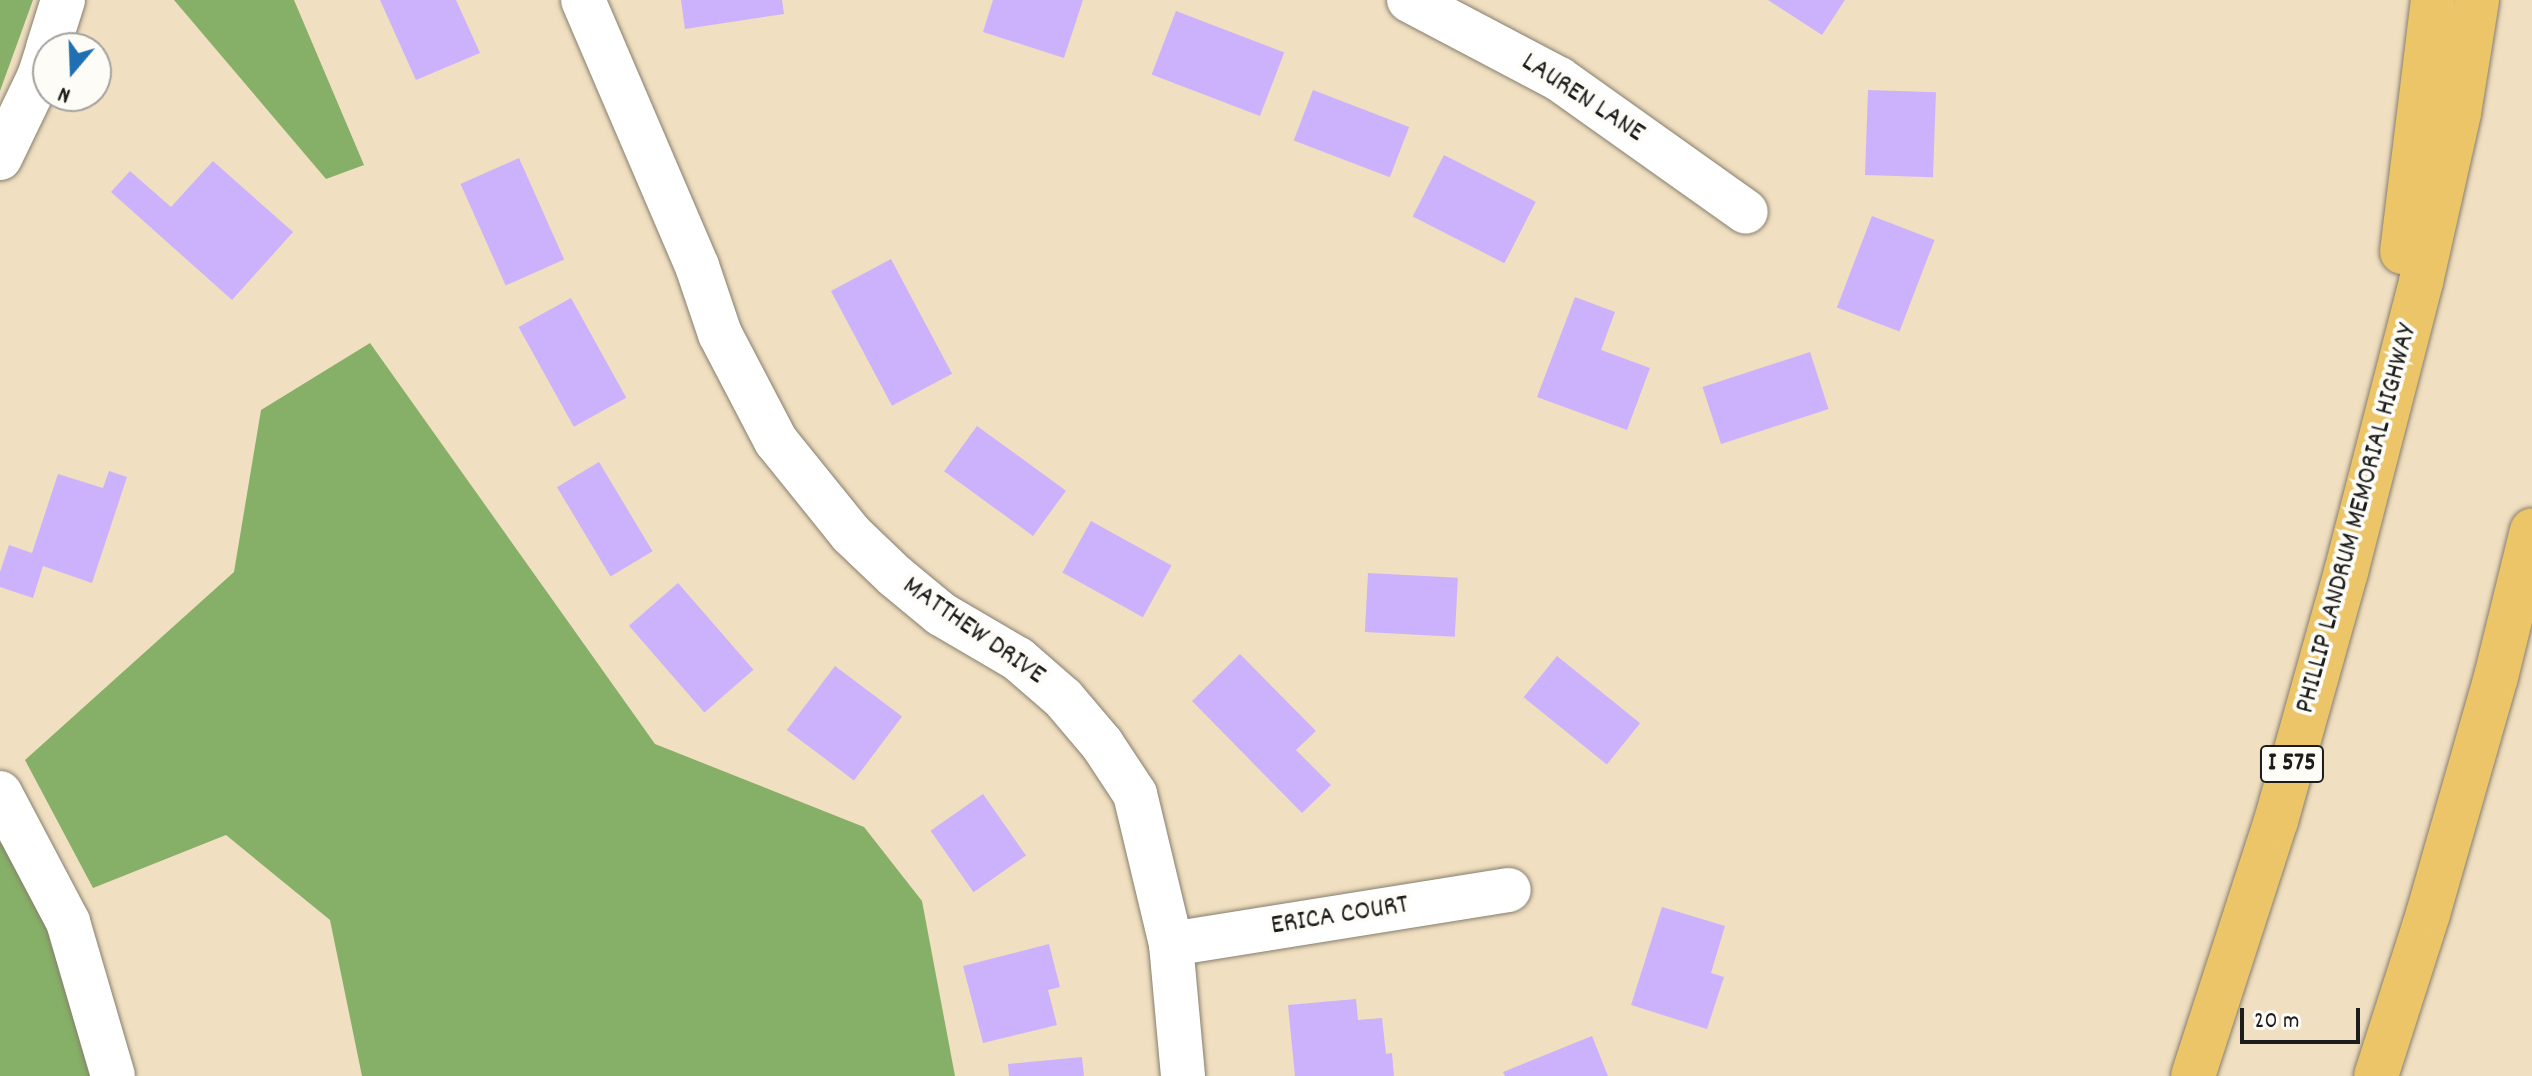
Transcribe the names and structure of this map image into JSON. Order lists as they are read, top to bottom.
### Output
{
  "streets": {
    "highway": ["PHILLIP LANDRUM MEMORIAL HIGHWAY", "I 575"],
    "street": ["LAUREN LANE", "MATTHEW DRIVE", "ERICA COURT"]
  },
  "crossings": [
    ["MATTHEW DRIVE", "ERICA COURT"]
  ],
  "scale_bar": "20 m",
  "north": "bottom"
}
